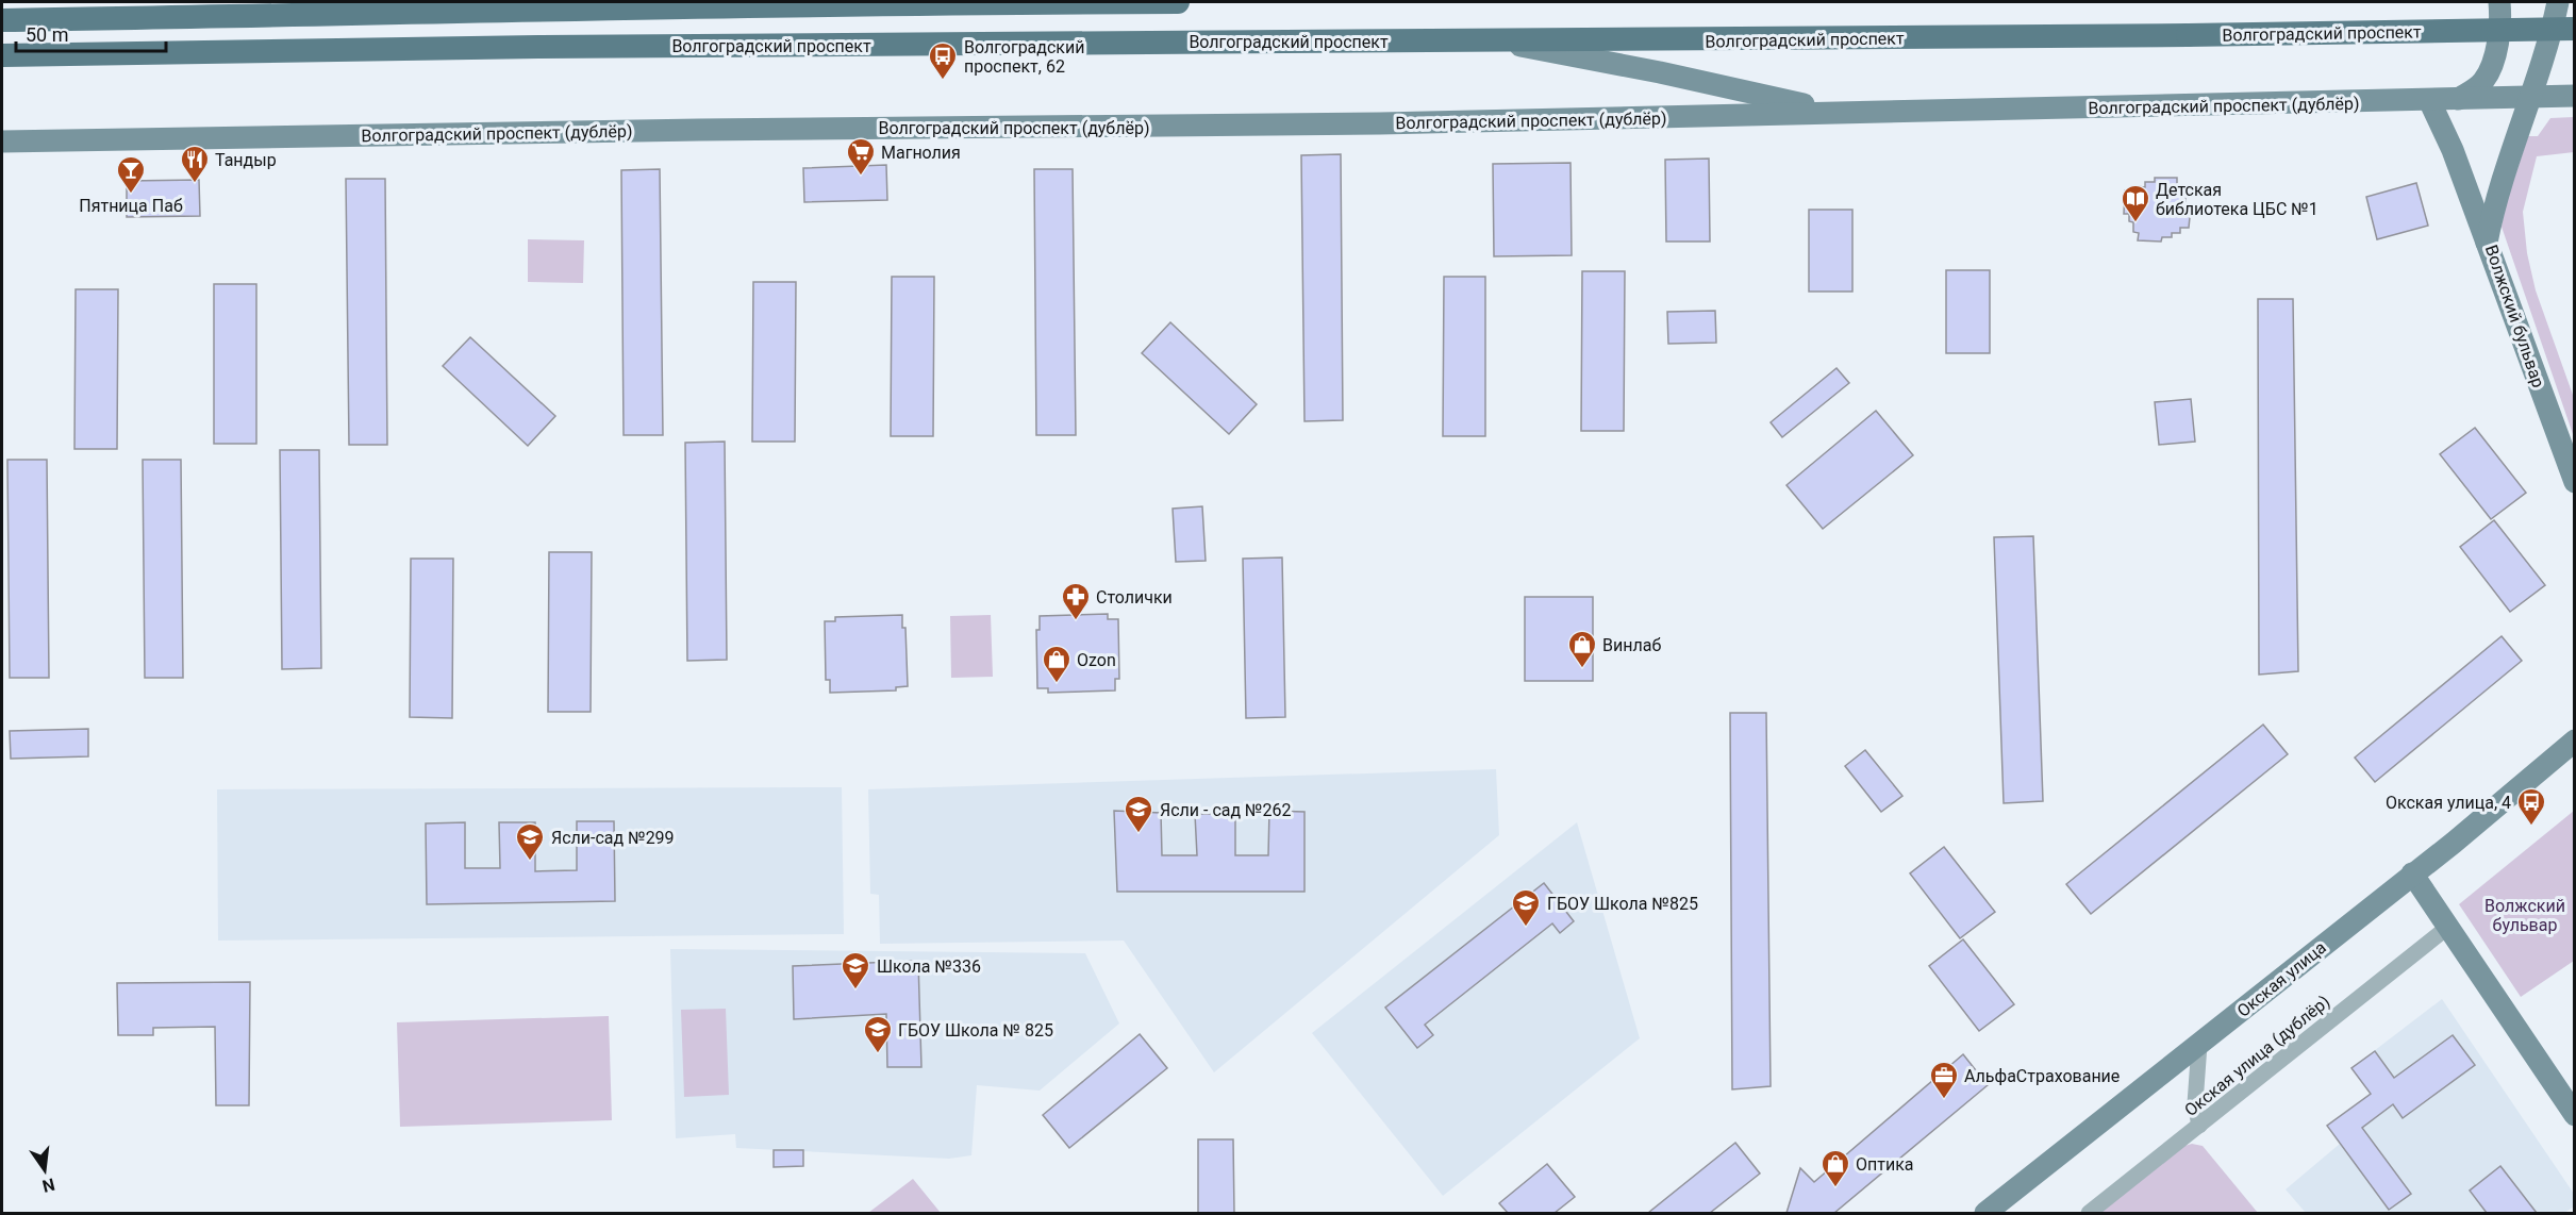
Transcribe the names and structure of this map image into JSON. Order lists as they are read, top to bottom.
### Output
{
  "streets": {
    "main road": [
      "Волгоградский проспект",
      "Волгоградский проспект (дублёр)",
      "Волжский бульвар",
      "Окская улица"
    ],
    "street": ["Окская улица (дублёр)"]
  },
  "crossings": [
    ["Волгоградский проспект", "Волгоградский проспект (дублёр)"],
    ["Волгоградский проспект (дублёр)", "Волжский бульвар"]
  ],
  "parks": ["Волжский бульвар"],
  "places": {
    "bus stop": ["Волгоградский проспект, 62", "Окская улица, 4"],
    "supermarket": ["Магнолия"],
    "restaurant": ["Тандыр"],
    "bar": ["Пятница Паб"],
    "library": ["Детская библиотека ЦБС №1"],
    "pharmacy": ["Столички"],
    "shop": ["Винлаб", "Ozon", "Оптика"],
    "school or university": [
      "Ясли - сад №262",
      "Ясли-сад №299",
      "ГБОУ Школа №825",
      "Школа №336",
      "ГБОУ Школа № 825"
    ],
    "office": ["АльфаСтрахование"]
  },
  "scale_bar": "50 m",
  "north": "bottom"
}
